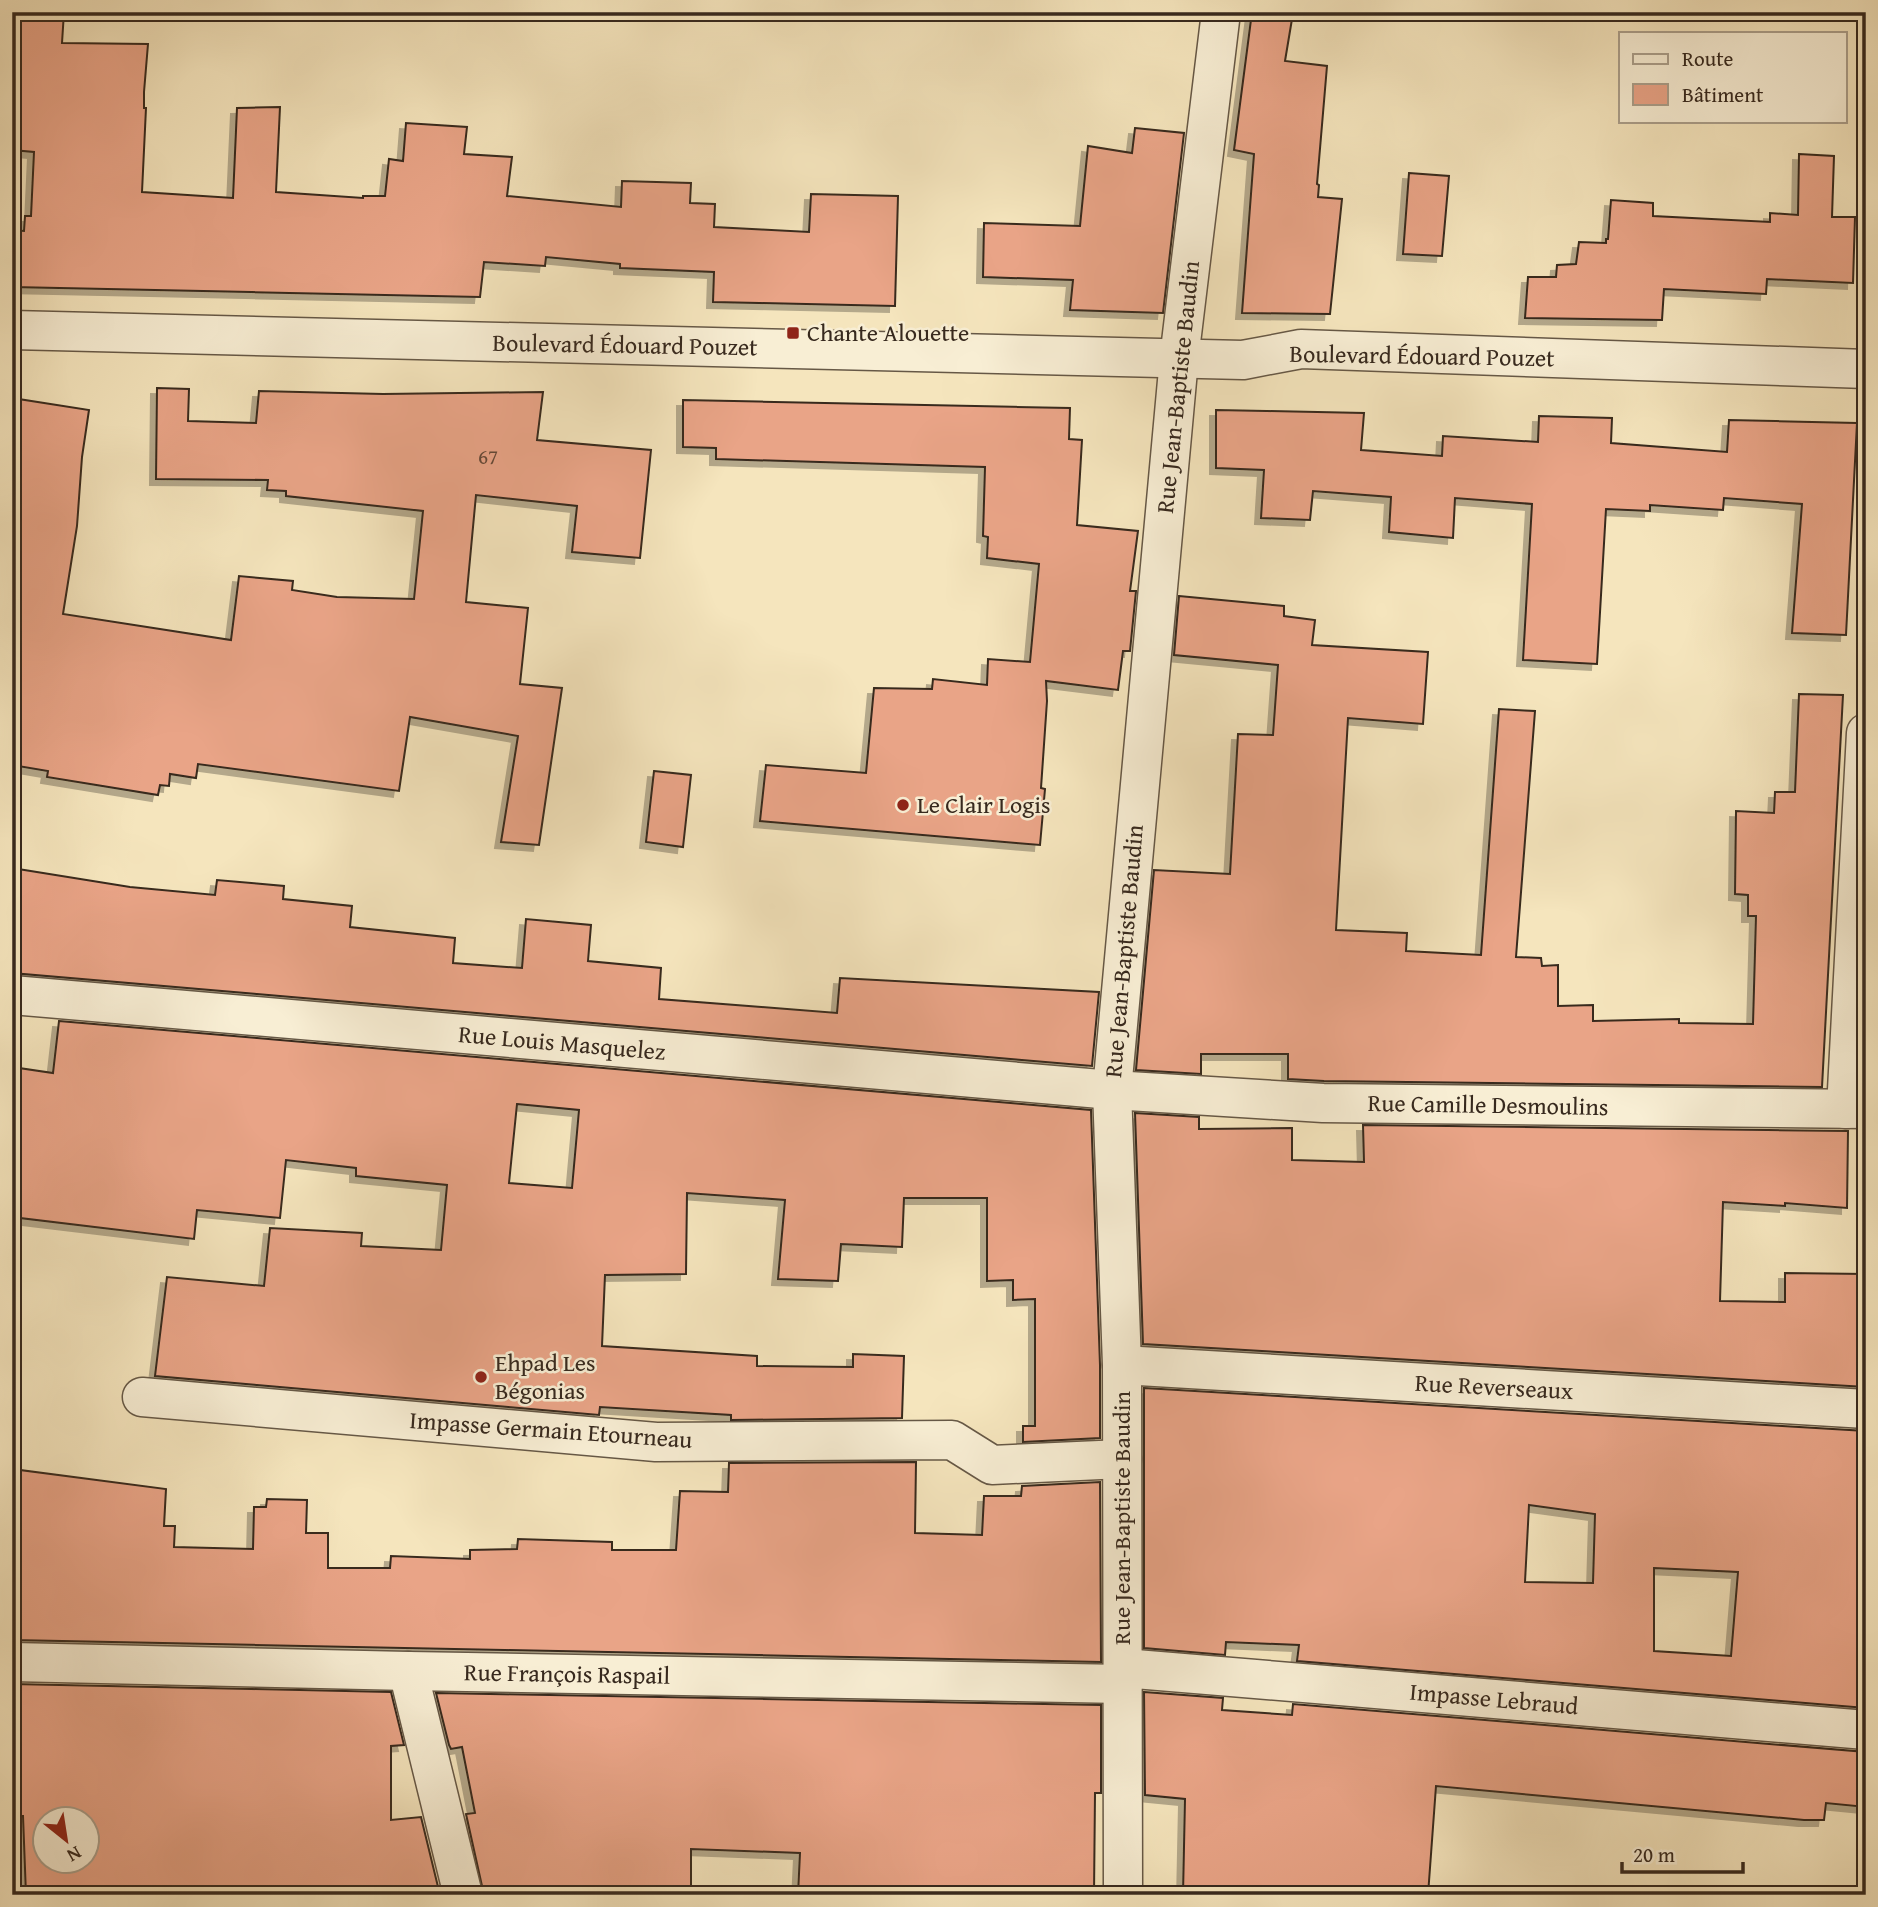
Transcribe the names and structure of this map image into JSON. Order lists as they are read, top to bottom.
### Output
{
  "streets": {
    "street": [
      "Boulevard Édouard Pouzet",
      "Rue Jean-Baptiste Baudin",
      "Rue Louis Masquelez",
      "Rue Camille Desmoulins",
      "Rue Reverseaux",
      "Impasse Germain Etourneau",
      "Rue François Raspail",
      "Impasse Lebraud"
    ]
  },
  "crossings": [
    ["Boulevard Édouard Pouzet", "Rue Jean-Baptiste Baudin"],
    ["Rue Jean-Baptiste Baudin", "Rue Louis Masquelez"],
    ["Rue Jean-Baptiste Baudin", "Rue Camille Desmoulins"],
    ["Rue Jean-Baptiste Baudin", "Rue Reverseaux"],
    ["Rue Jean-Baptiste Baudin", "Impasse Germain Etourneau"],
    ["Rue Jean-Baptiste Baudin", "Rue François Raspail"],
    ["Rue Jean-Baptiste Baudin", "Impasse Lebraud"],
    ["Rue Louis Masquelez", "Rue Camille Desmoulins"],
    ["Rue François Raspail", "Impasse Lebraud"]
  ],
  "places": {
    "transit": ["Chante Alouette"],
    "other": ["Le Clair Logis", "Ehpad Les Bégonias"]
  },
  "house_numbers": ["67"],
  "legend": ["Route", "Bâtiment"],
  "scale_bar": "20 m",
  "north": "bottom right"
}
